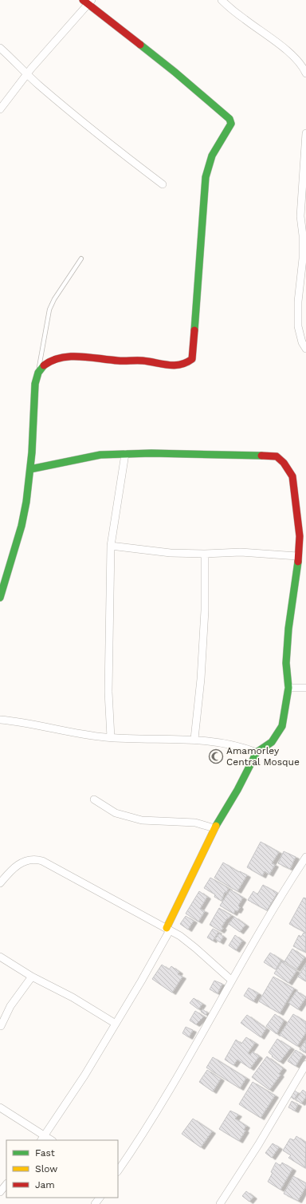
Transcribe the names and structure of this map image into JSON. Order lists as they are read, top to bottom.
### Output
{
  "places": {
    "mosque": ["Amamorley Central Mosque"]
  },
  "legend": ["Fast", "Slow", "Jam"]
}
